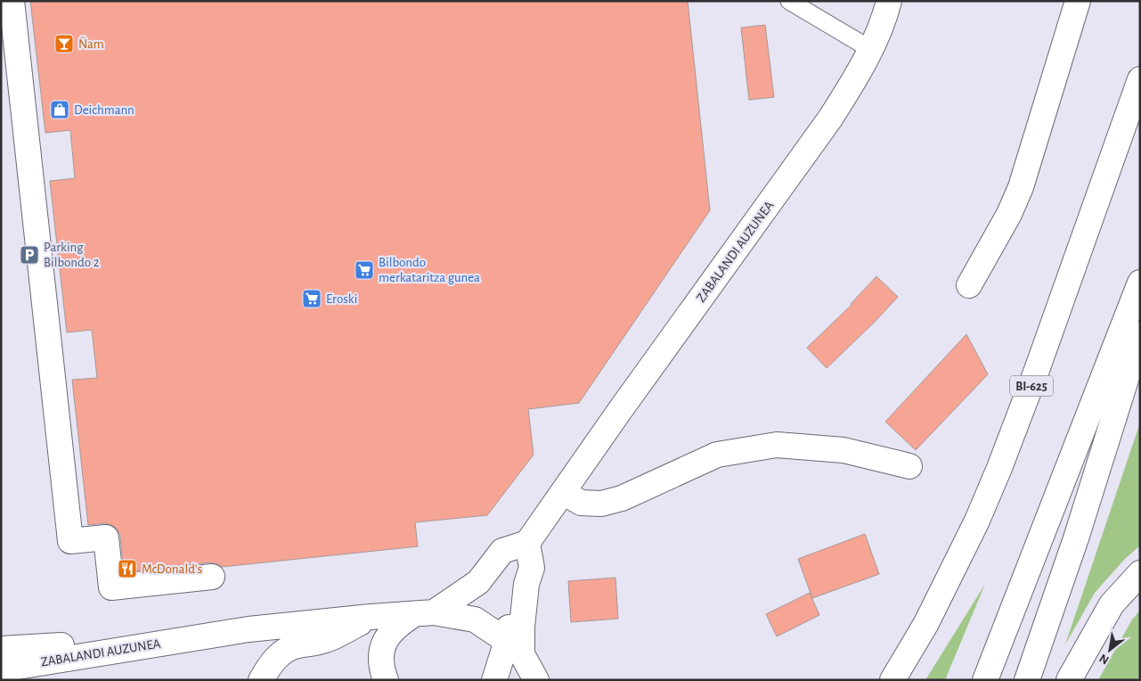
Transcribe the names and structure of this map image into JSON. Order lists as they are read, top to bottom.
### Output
{
  "streets": {
    "street": ["ZABALANDI AUZUNEA", "BI-625"]
  },
  "places": {
    "bar": ["Ñam"],
    "shop": ["Deichmann"],
    "parking": ["Parking Bilbondo 2"],
    "supermarket": ["Bilbondo merkataritza gunea", "Eroski"],
    "restaurant": ["McDonald's"]
  },
  "north": "bottom left"
}
